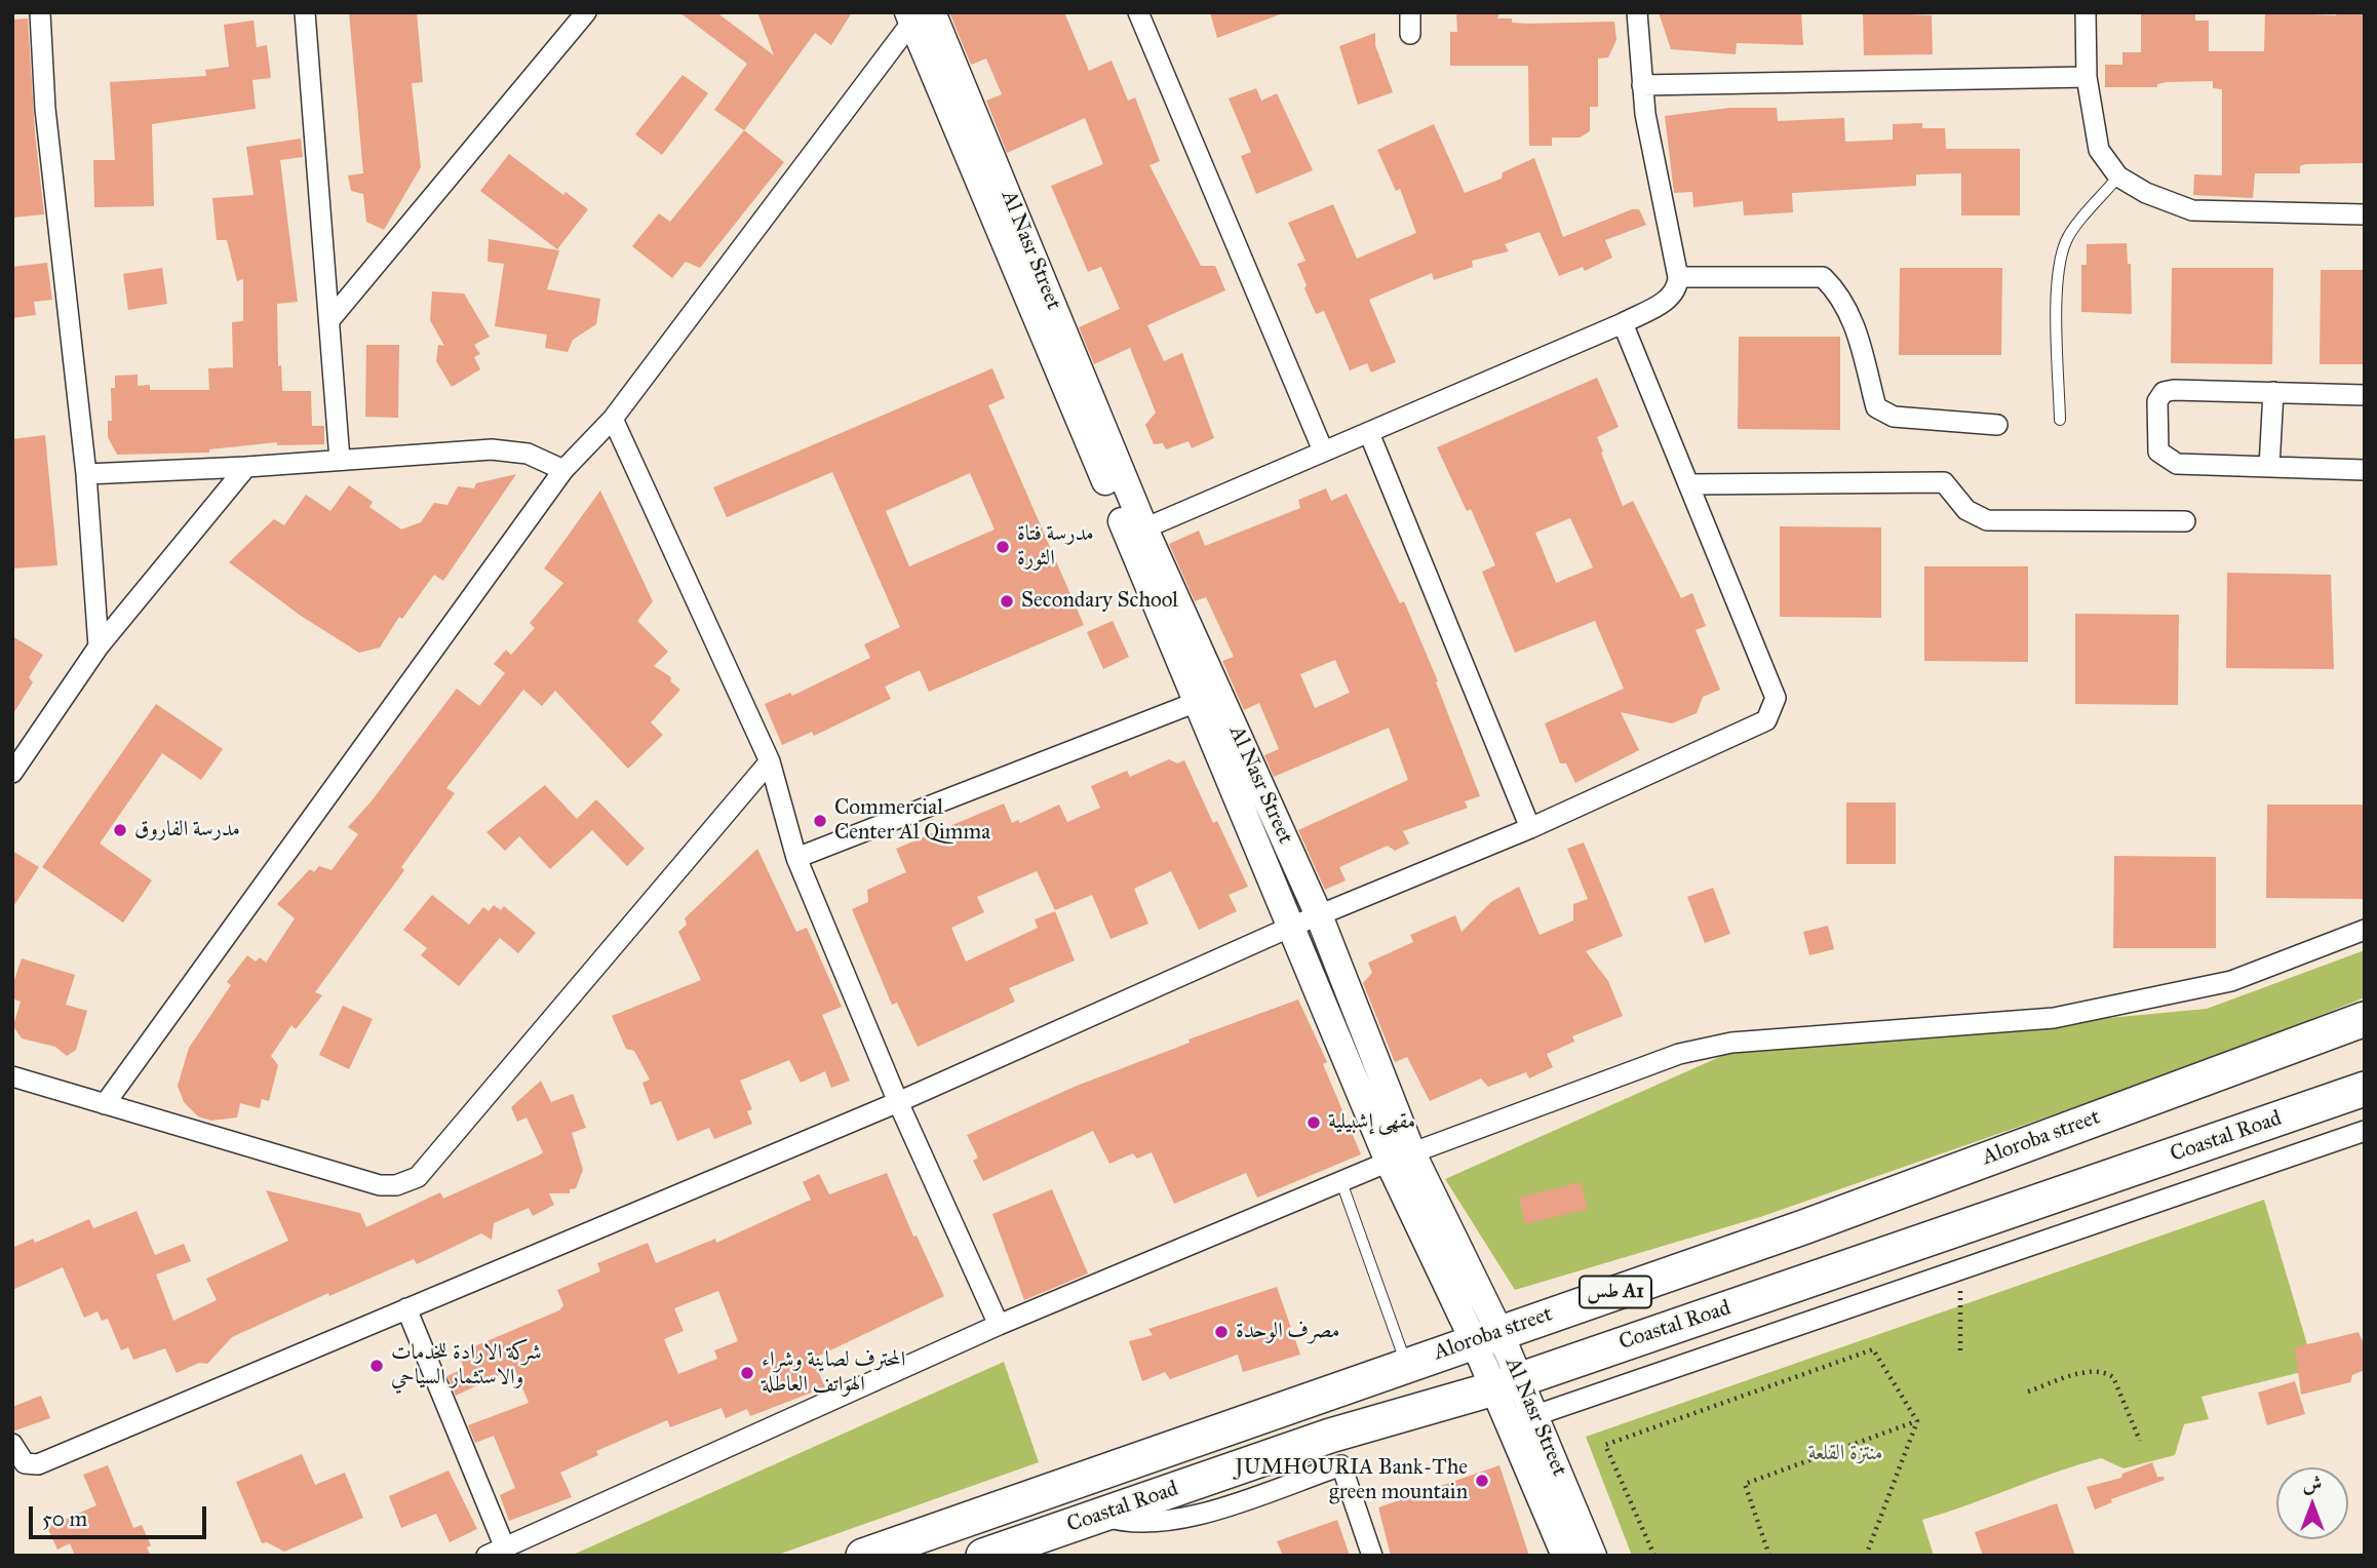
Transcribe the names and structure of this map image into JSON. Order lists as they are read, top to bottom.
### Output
{
  "streets": {
    "highway": ["Coastal Road", "Aloroba street", "طس A1"],
    "street": ["Al Nasr Street"]
  },
  "crossings": [
    ["Al Nasr Street", "Coastal Road"],
    ["Al Nasr Street", "Aloroba street"]
  ],
  "parks": ["منتزة القلعة"],
  "places": [
    "مدرسة فتاة الثورة",
    "Secondary School",
    "Commercial Center Al Qimma",
    "مدرسة الفاروق",
    "مقهى إشبيلية",
    "مصرف الوحدة",
    "شركة الارادة للخدمات والاستثمار السياحي",
    "المحترف لصاينة وشراء الهواتف العاطلة",
    "JUMHOURIA Bank-The green mountain"
  ],
  "scale_bar": "50 m",
  "north": "top"
}
